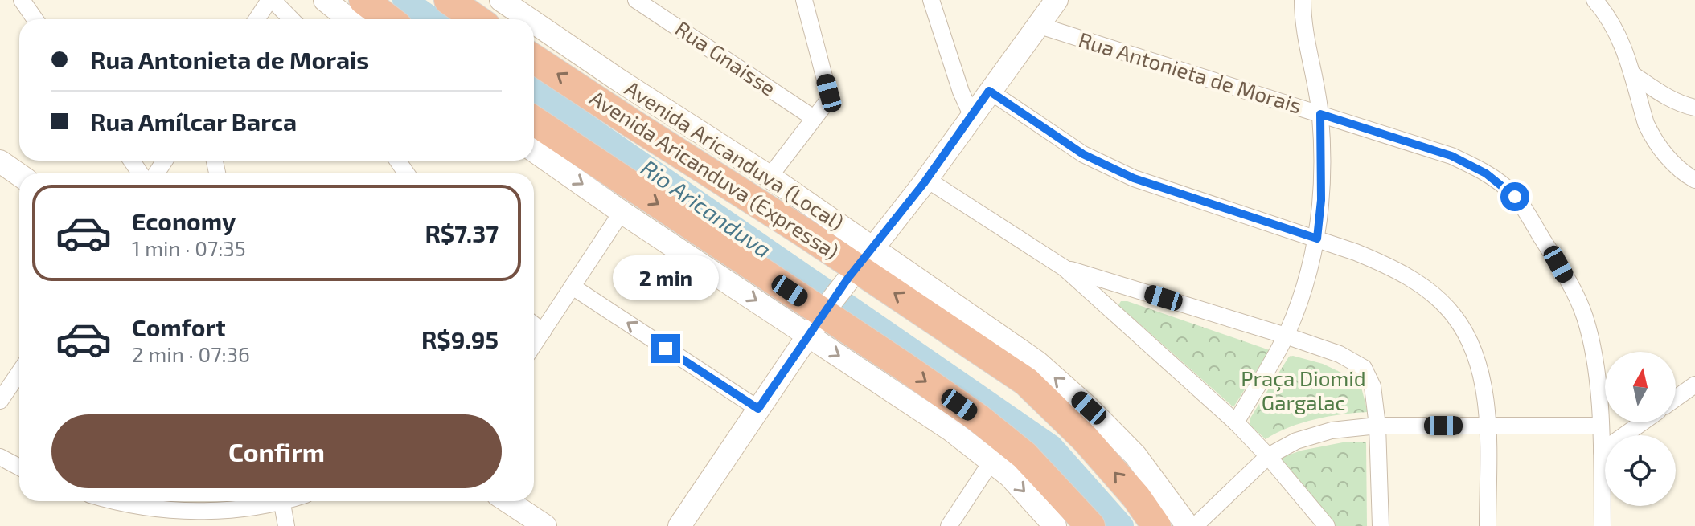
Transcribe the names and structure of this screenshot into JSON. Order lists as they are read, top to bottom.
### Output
{
  "streets": {
    "highway": ["Avenida Aricanduva (Expressa)"],
    "main road": ["Avenida Aricanduva (Local)"],
    "street": ["Rua Gnaisse", "Rua Antonieta de Morais"]
  },
  "crossings": [
    ["Avenida Aricanduva (Local)", "Avenida Aricanduva (Expressa)"]
  ],
  "water": ["Rio Aricanduva"],
  "parks": ["Praça Diomid Gargalac"],
  "north": "top",
  "page": {
    "banner": ["Rua Antonieta de Morais", "Rua Amílcar Barca"],
    "list": [
      {
        "name": "Economy",
        "note": "1 min · 07:35",
        "value": "R$7.37"
      },
      {
        "name": "Comfort",
        "note": "2 min · 07:36",
        "value": "R$9.95"
      }
    ],
    "bubble": "2 min",
    "buttons": "Confirm"
  }
}
